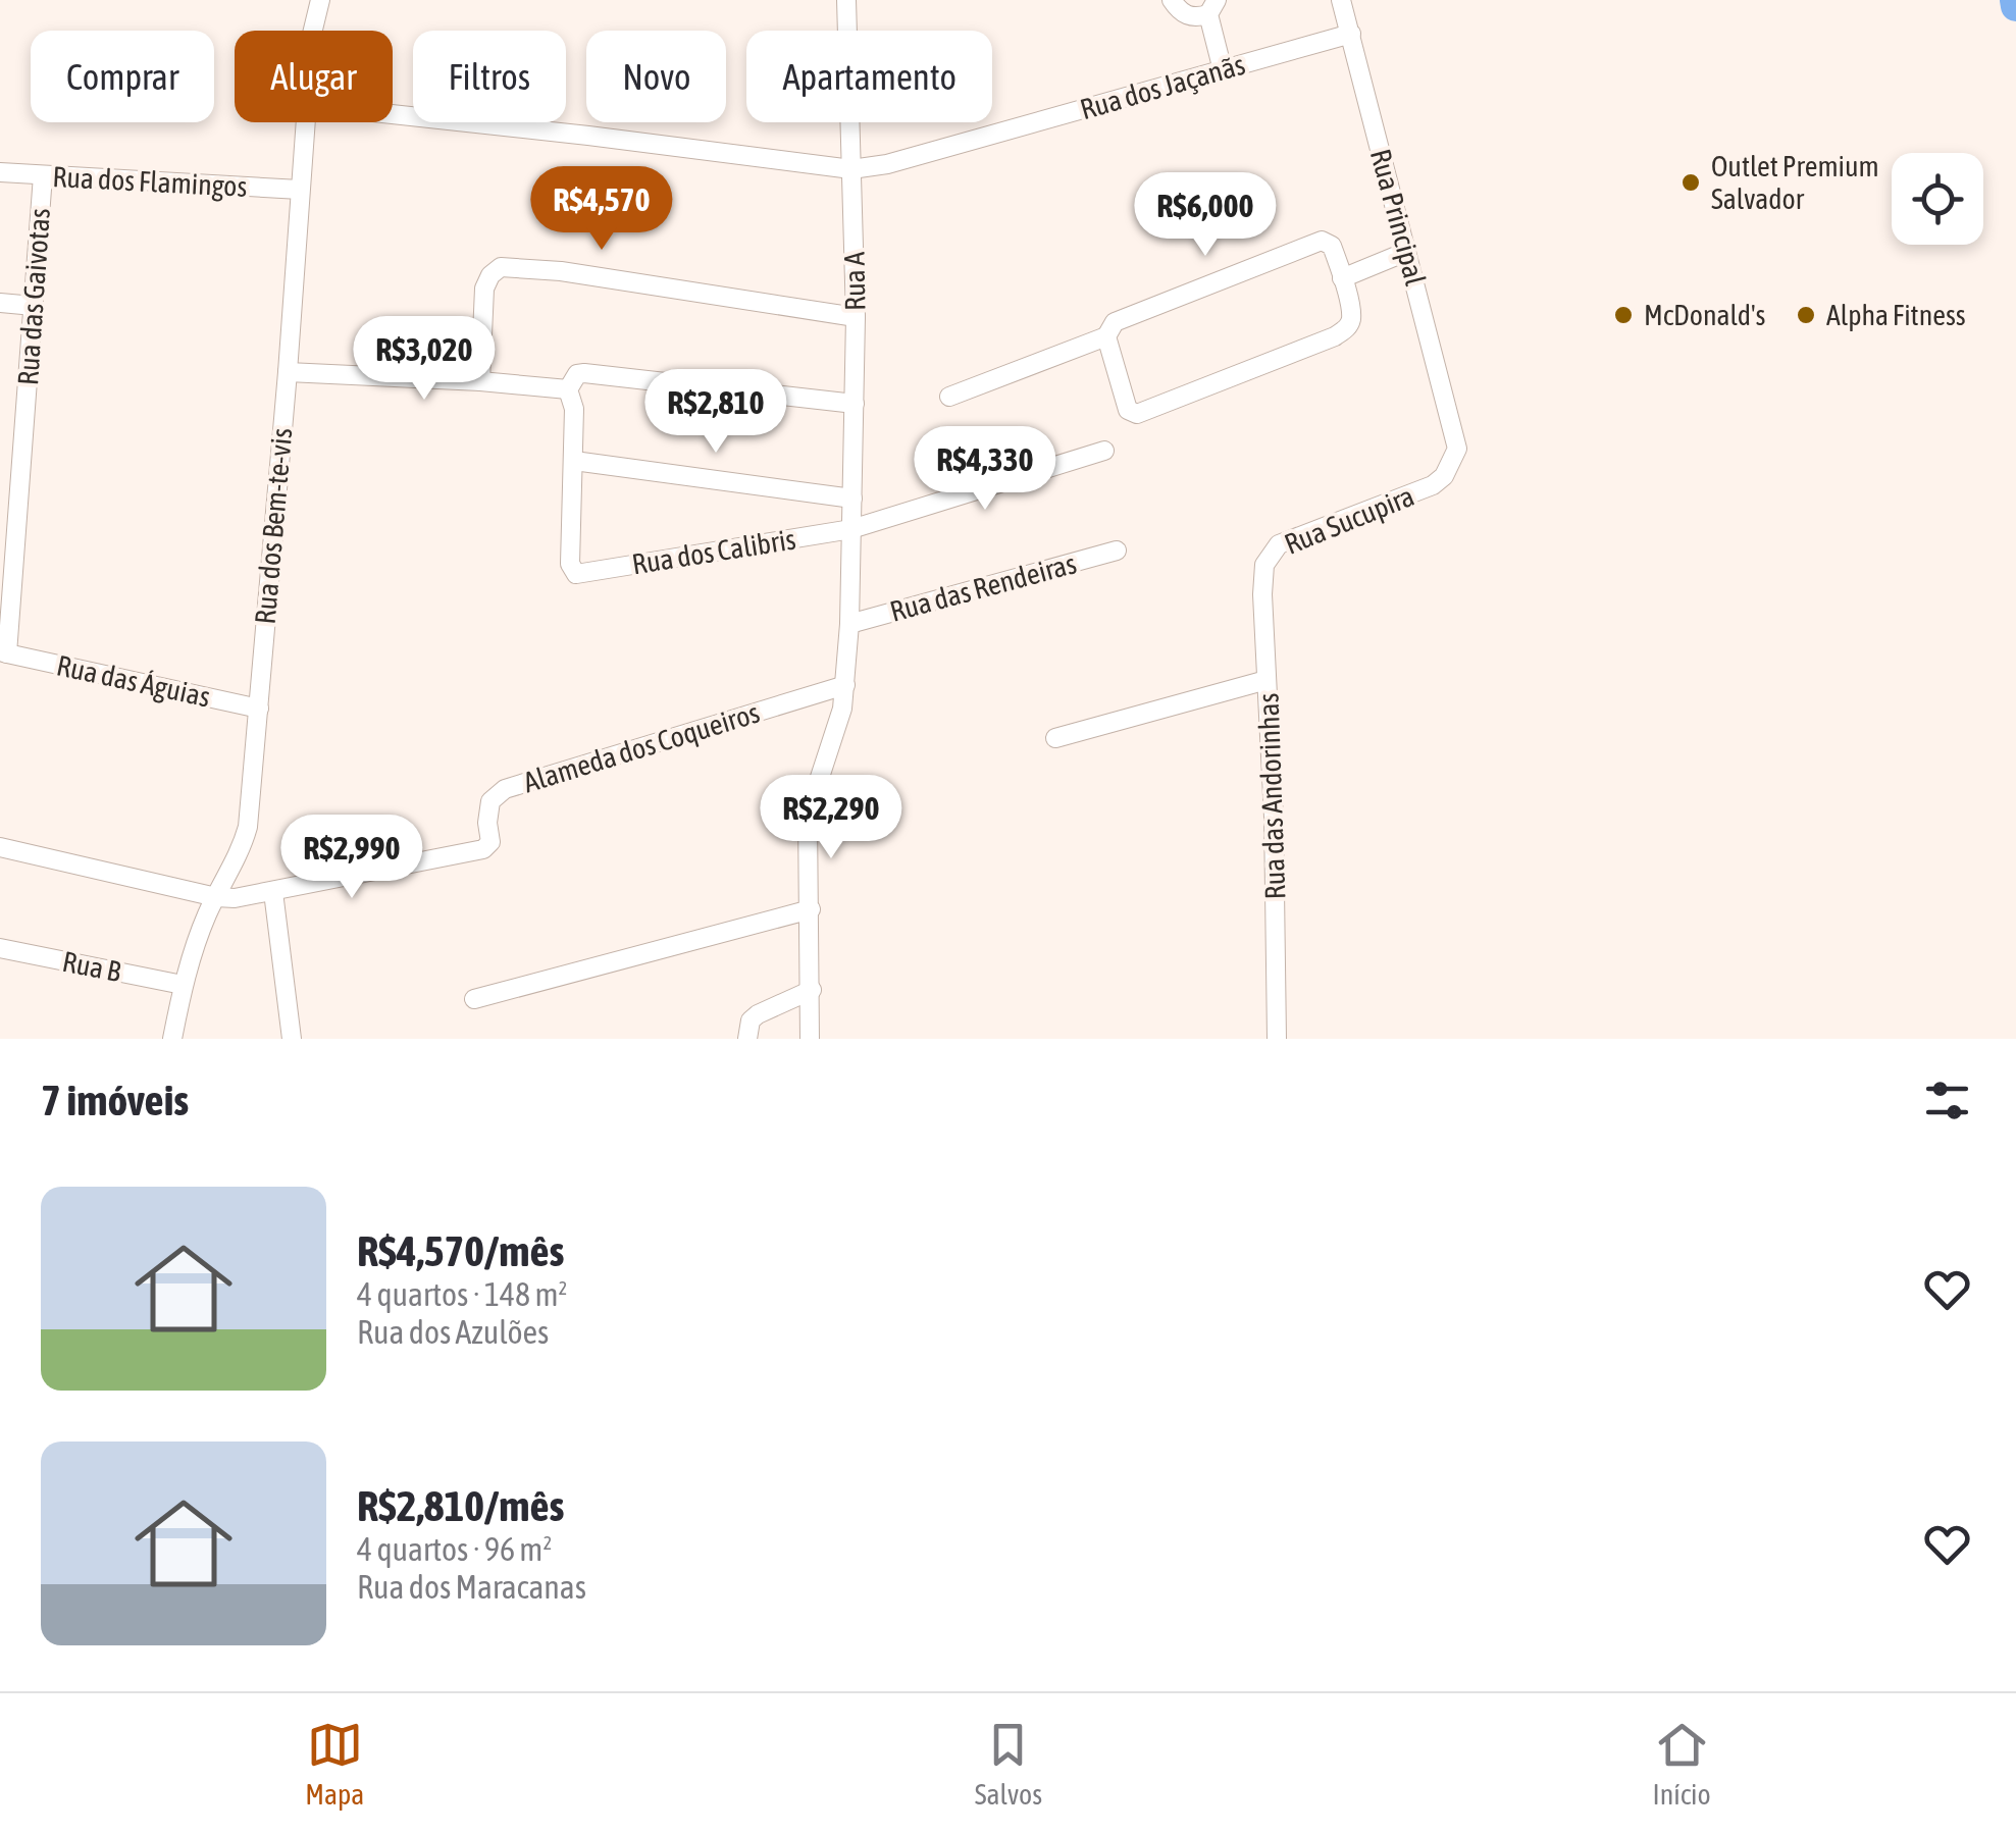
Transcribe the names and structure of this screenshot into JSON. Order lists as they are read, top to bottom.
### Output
{
  "streets": {
    "street": [
      "Rua dos Jaçanãs",
      "Rua dos Flamingos",
      "Rua Principal",
      "Rua A",
      "Rua das Gaivotas",
      "Rua Sucupira",
      "Rua dos Bem-te-vis",
      "Rua dos Calibris",
      "Rua das Rendeiras",
      "Rua das Águias",
      "Alameda dos Coqueiros",
      "Rua das Andorinhas",
      "Rua B"
    ]
  },
  "crossings": [
    ["Rua dos Jaçanãs", "Rua Principal"],
    ["Rua dos Jaçanãs", "Rua A"],
    ["Rua dos Flamingos", "Rua das Gaivotas"],
    ["Rua dos Flamingos", "Rua dos Bem-te-vis"],
    ["Rua Principal", "Rua Sucupira"],
    ["Rua A", "Rua dos Calibris"],
    ["Rua A", "Rua das Rendeiras"],
    ["Rua A", "Alameda dos Coqueiros"],
    ["Rua das Gaivotas", "Rua das Águias"],
    ["Rua Sucupira", "Rua das Andorinhas"],
    ["Rua dos Bem-te-vis", "Rua das Águias"],
    ["Rua dos Bem-te-vis", "Rua B"]
  ],
  "places": ["Outlet Premium Salvador", "McDonald's", "Alpha Fitness"],
  "page": {
    "chip": [
      "Comprar",
      "Alugar",
      "Filtros",
      "Novo",
      "Apartamento"
    ],
    "price": [
      "R$4,570",
      "R$6,000",
      "R$3,020",
      "R$2,810",
      "R$4,330",
      "R$2,290",
      "R$2,990"
    ],
    "heading": "7 imóveis",
    "list": [
      {
        "name": "R$4,570/mês",
        "note": "4 quartos · 148 m² · Rua dos Azulões"
      },
      {
        "name": "R$2,810/mês",
        "note": "4 quartos · 96 m² · Rua dos Maracanas"
      }
    ],
    "tabs": ["Mapa", "Salvos", "Início"]
  }
}
